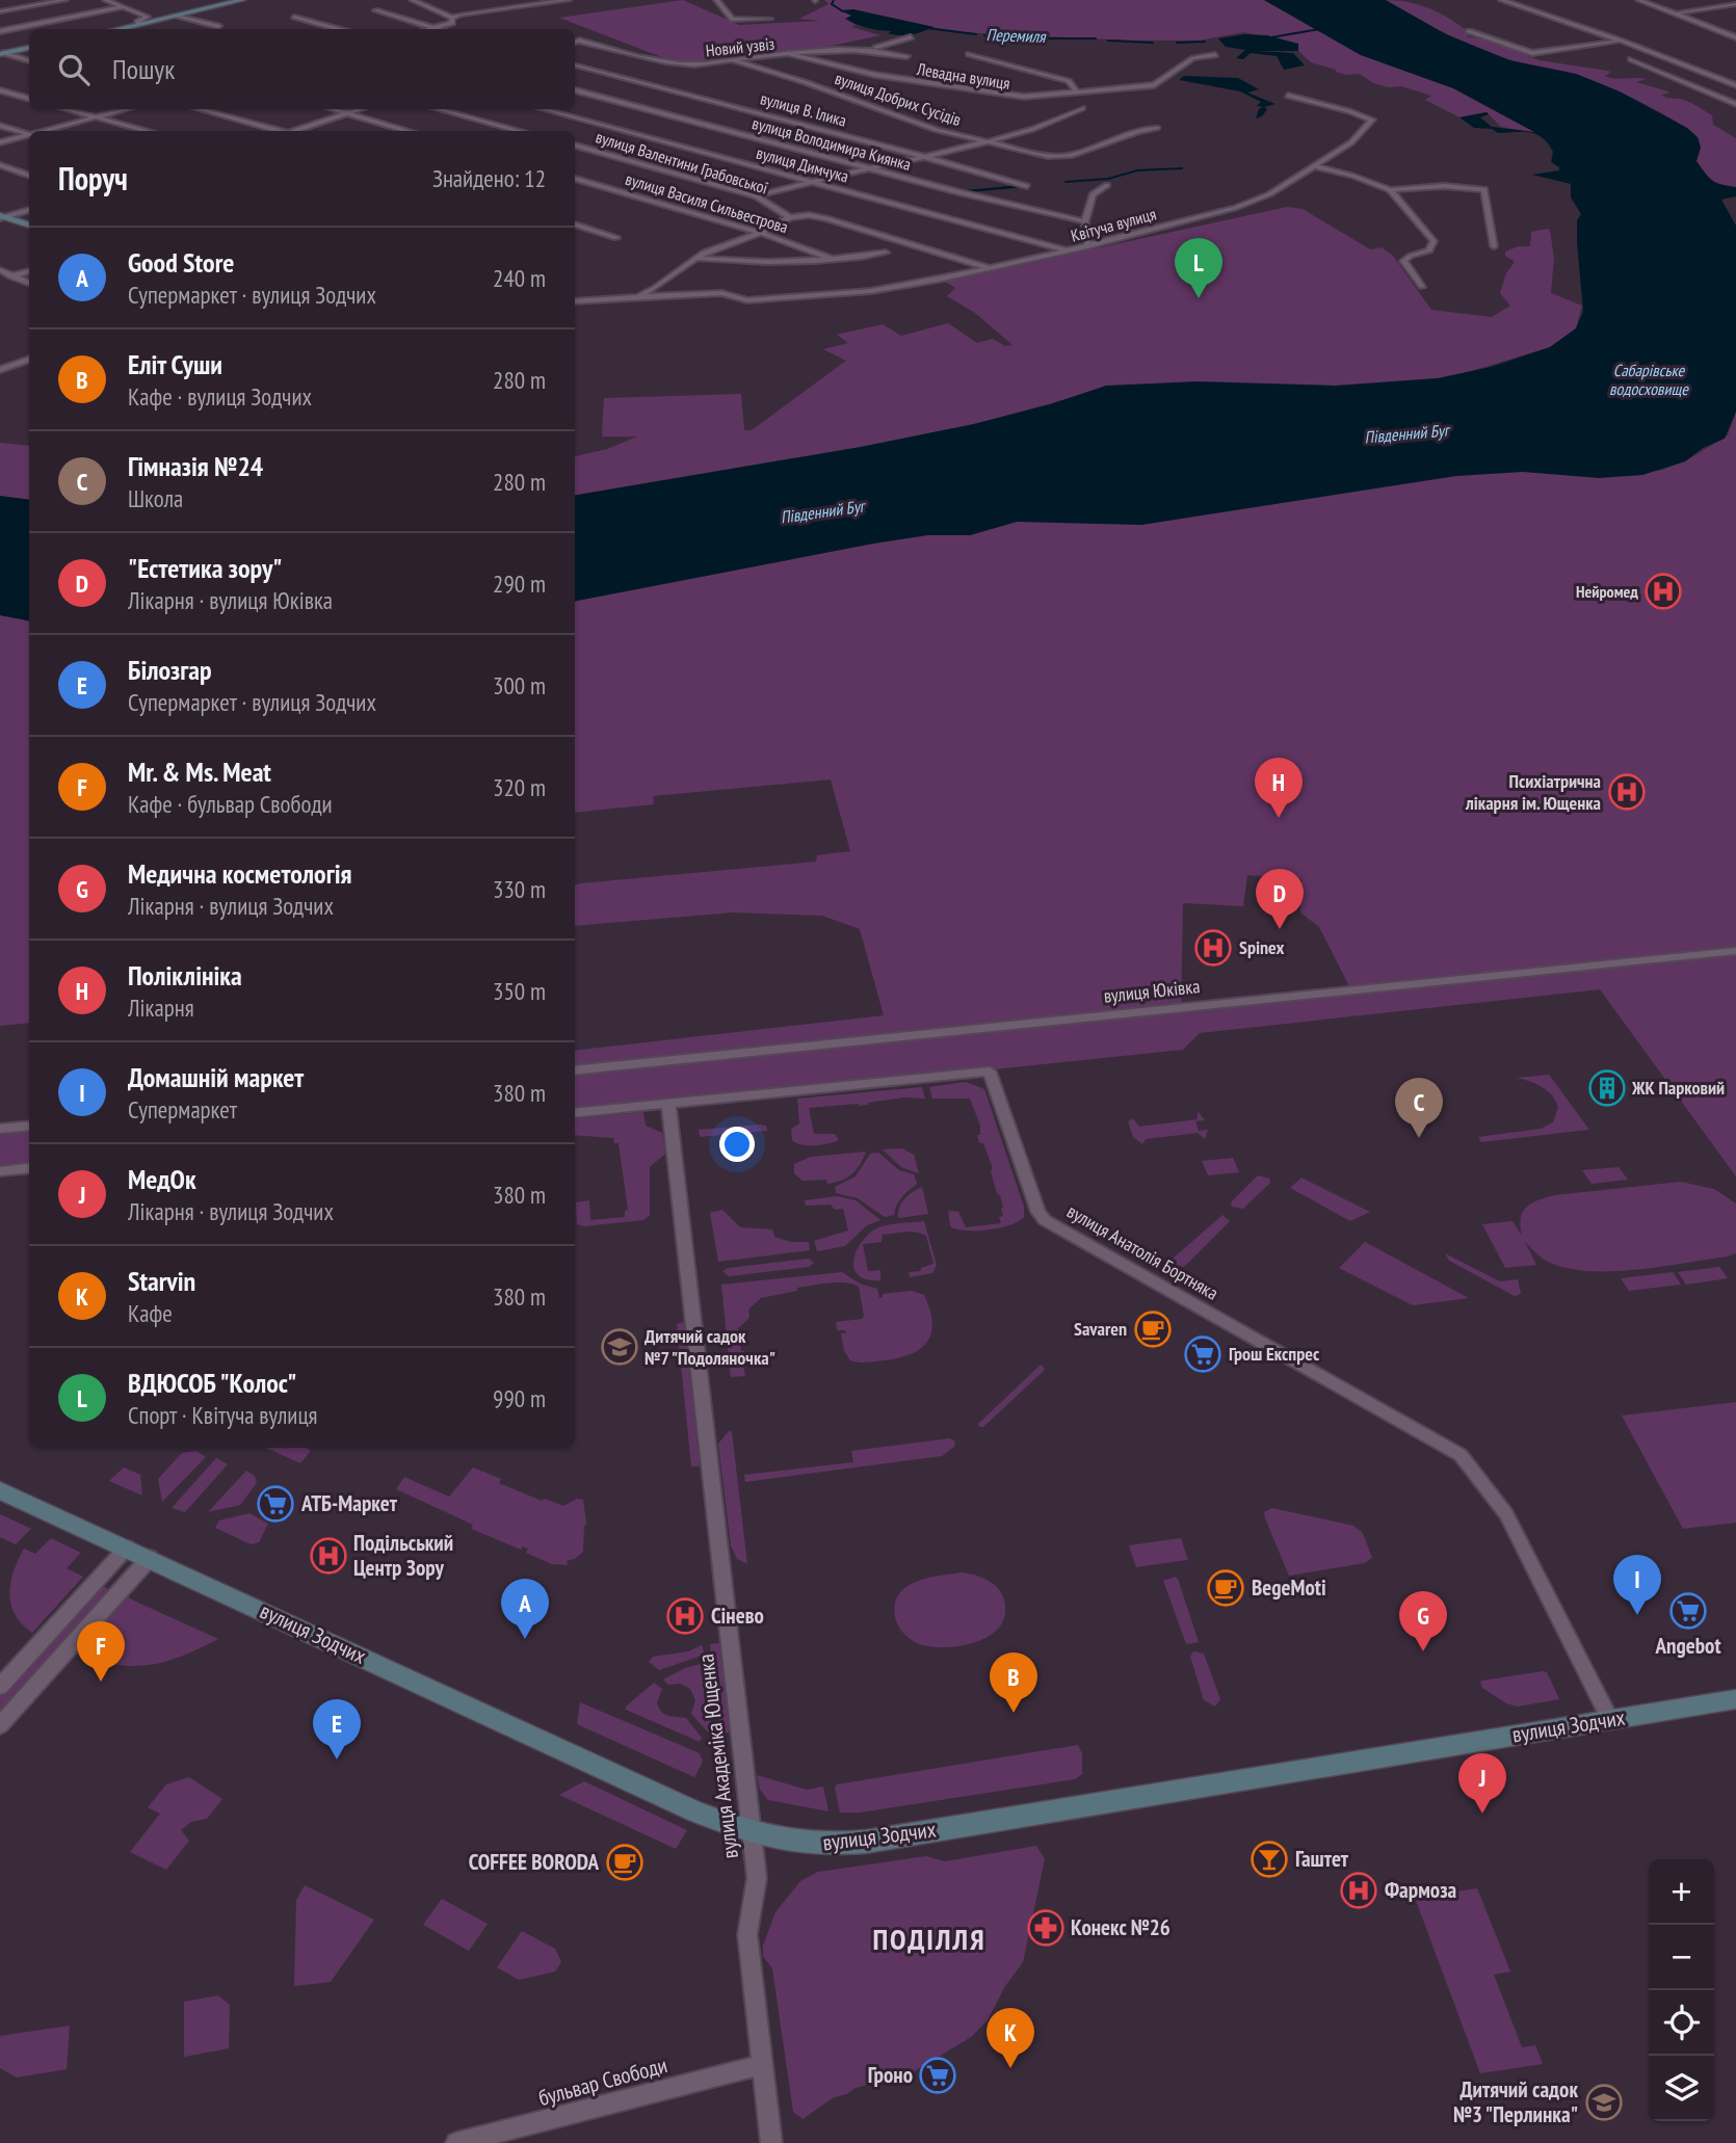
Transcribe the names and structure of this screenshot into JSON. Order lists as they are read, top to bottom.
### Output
{
  "streets": {
    "main road": ["вулиця Зодчих"],
    "street": [
      "Новий узвіз",
      "Левадна вулиця",
      "вулиця Добрих Сусідів",
      "вулиця В. Ілика",
      "вулиця Володимира Киянка",
      "вулиця Валентини Грабовської",
      "вулиця Димчука",
      "вулиця Василя Сильвестрова",
      "Квітуча вулиця",
      "вулиця Юківка",
      "вулиця Анатолія Бортняка",
      "вулиця Академіка Ющенка",
      "бульвар Свободи"
    ]
  },
  "crossings": [
    ["Новий узвіз", "Левадна вулиця"],
    ["Новий узвіз", "вулиця Добрих Сусідів"],
    ["вулиця Валентини Грабовської", "Квітуча вулиця"],
    ["вулиця Димчука", "Квітуча вулиця"],
    ["вулиця Анатолія Бортняка", "вулиця Зодчих"],
    ["вулиця Анатолія Бортняка", "вулиця Академіка Ющенка"],
    ["вулиця Зодчих", "вулиця Академіка Ющенка"],
    ["вулиця Академіка Ющенка", "бульвар Свободи"]
  ],
  "districts": ["ПОДІЛЛЯ"],
  "water": ["Перемиля", "Сабарівське водосховище", "Південний Буг"],
  "places": {
    "hospital": [
      "Нейромед",
      "Психіатрична лікарня ім. Ющенка",
      "Spinex",
      "Подільський Центр Зору",
      "Сінево",
      "Фармоза"
    ],
    "building": ["ЖК Парковий"],
    "cafe": ["Savaren", "BegeMoti", "COFFEE BORODA"],
    "school or university": ["Дитячий садок №7 \"Подоляночка\"", "Дитячий садок №3 \"Перлинка\""],
    "supermarket": [
      "Грош Експрес",
      "АТБ-Маркет",
      "Angebot",
      "Гроно"
    ],
    "bar": ["Гаштет"],
    "pharmacy": ["Конекс №26"]
  },
  "page": {
    "search": "Пошук",
    "heading": ["Поруч", "Знайдено: 12"],
    "list": [
      {
        "mark": "A",
        "name": "Good Store",
        "note": "Супермаркет · вулиця Зодчих",
        "value": "240 m"
      },
      {
        "mark": "B",
        "name": "Еліт Суши",
        "note": "Кафе · вулиця Зодчих",
        "value": "280 m"
      },
      {
        "mark": "C",
        "name": "Гімназія №24",
        "note": "Школа",
        "value": "280 m"
      },
      {
        "mark": "D",
        "name": "\"Естетика зору\"",
        "note": "Лікарня · вулиця Юківка",
        "value": "290 m"
      },
      {
        "mark": "E",
        "name": "Білозгар",
        "note": "Супермаркет · вулиця Зодчих",
        "value": "300 m"
      },
      {
        "mark": "F",
        "name": "Mr. & Ms. Meat",
        "note": "Кафе · бульвар Свободи",
        "value": "320 m"
      },
      {
        "mark": "G",
        "name": "Медична косметологія",
        "note": "Лікарня · вулиця Зодчих",
        "value": "330 m"
      },
      {
        "mark": "H",
        "name": "Поліклініка",
        "note": "Лікарня",
        "value": "350 m"
      },
      {
        "mark": "I",
        "name": "Домашній маркет",
        "note": "Супермаркет",
        "value": "380 m"
      },
      {
        "mark": "J",
        "name": "МедОк",
        "note": "Лікарня · вулиця Зодчих",
        "value": "380 m"
      },
      {
        "mark": "K",
        "name": "Starvin",
        "note": "Кафе",
        "value": "380 m"
      },
      {
        "mark": "L",
        "name": "ВДЮСОБ \"Колос\"",
        "note": "Спорт · Квітуча вулиця",
        "value": "990 m"
      }
    ],
    "pins": [
      "L",
      "H",
      "D",
      "C",
      "I",
      "A",
      "G",
      "F",
      "B",
      "E",
      "J",
      "K"
    ],
    "map_buttons": ["+", "−"]
  }
}
